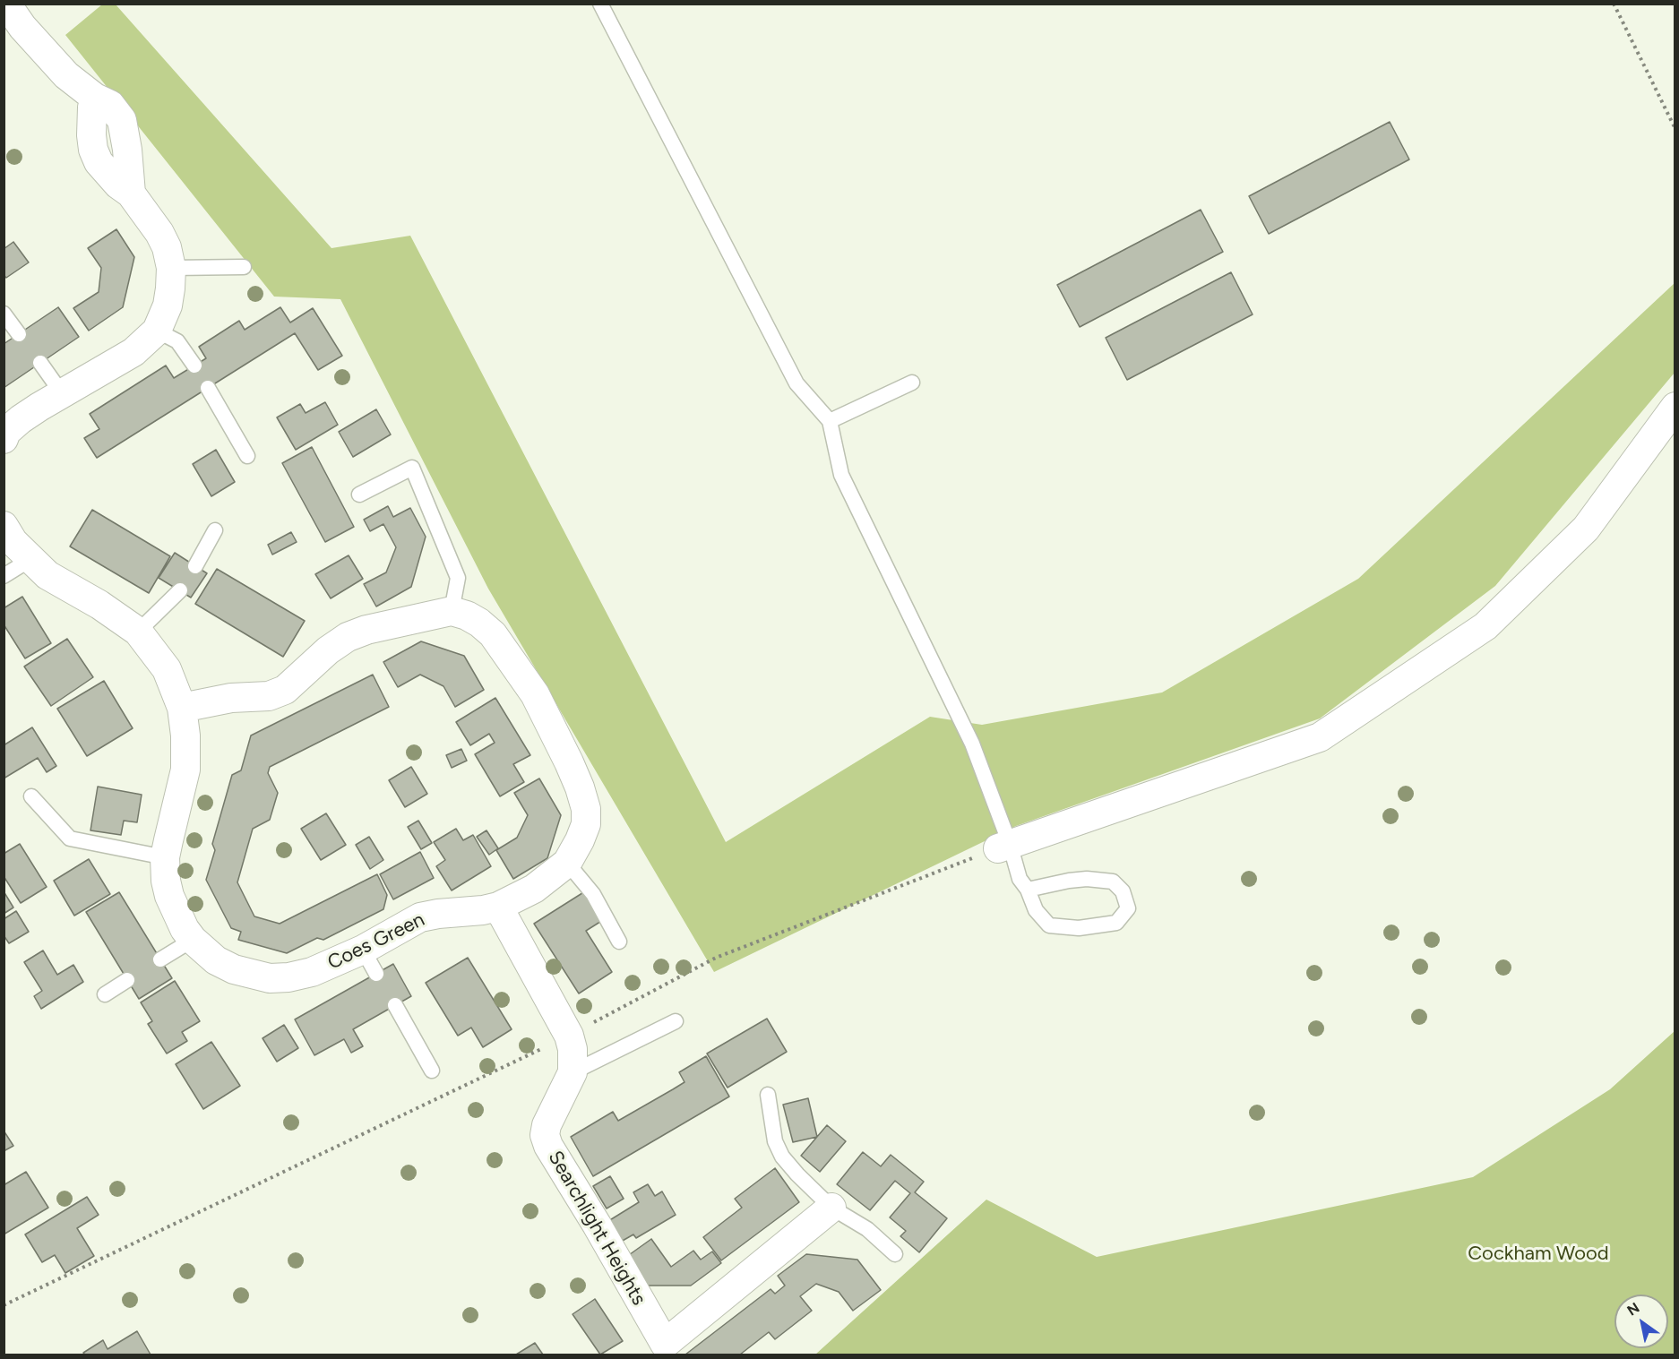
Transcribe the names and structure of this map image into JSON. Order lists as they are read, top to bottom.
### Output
{
  "streets": {
    "street": ["Coes Green", "Searchlight Heights"]
  },
  "crossings": [
    ["Coes Green", "Searchlight Heights"]
  ],
  "parks": ["Cockham Wood"],
  "north": "top left"
}
